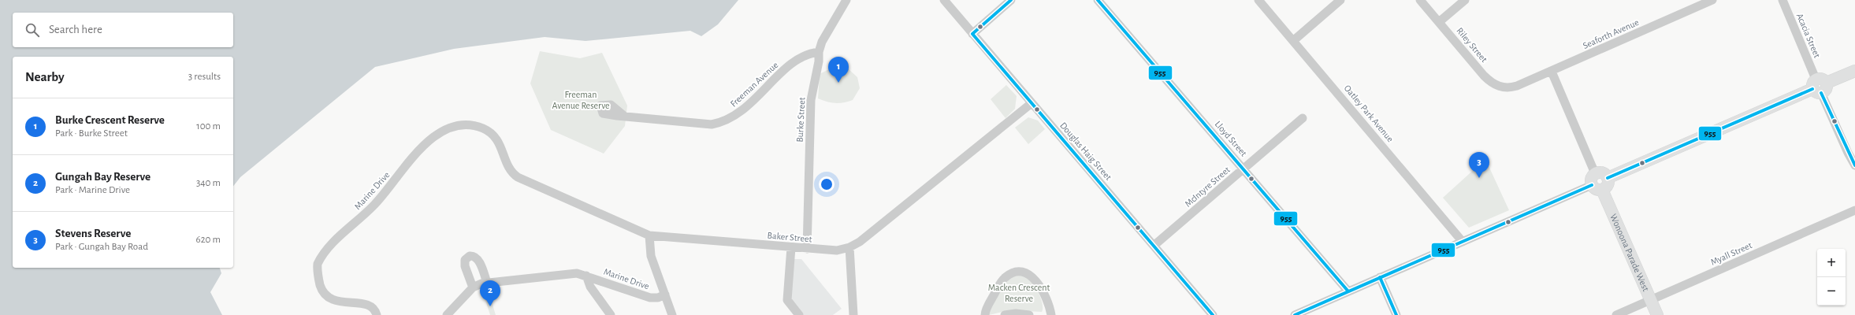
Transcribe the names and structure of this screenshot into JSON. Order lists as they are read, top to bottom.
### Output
{
  "streets": {
    "street": [
      "Seaforth Avenue",
      "Acacia Street",
      "Riley Street",
      "Freeman Avenue",
      "Oatley Park Avenue",
      "Burke Street",
      "Lloyd Street",
      "Douglas Haig Street",
      "McIntyre Street",
      "Marine Drive",
      "Baker Street",
      "Wonoona Parade West",
      "Myall Street"
    ]
  },
  "crossings": [
    ["Seaforth Avenue", "Riley Street"],
    ["Freeman Avenue", "Burke Street"],
    ["Burke Street", "Baker Street"],
    ["Lloyd Street", "McIntyre Street"],
    ["Douglas Haig Street", "McIntyre Street"],
    ["Douglas Haig Street", "Baker Street"],
    ["Marine Drive", "Baker Street"],
    ["Wonoona Parade West", "Myall Street"]
  ],
  "parks": ["Freeman Avenue Reserve", "Macken Crescent Reserve"],
  "lines": ["transit line 955"],
  "page": {
    "search": "Search here",
    "pins": ["1", "3", "2"],
    "heading": ["Nearby", "3 results"],
    "list": [
      {
        "mark": "1",
        "name": "Burke Crescent Reserve",
        "note": "Park · Burke Street",
        "value": "100 m"
      },
      {
        "mark": "2",
        "name": "Gungah Bay Reserve",
        "note": "Park · Marine Drive",
        "value": "340 m"
      },
      {
        "mark": "3",
        "name": "Stevens Reserve",
        "note": "Park · Gungah Bay Road",
        "value": "620 m"
      }
    ],
    "map_buttons": ["+", "−"]
  }
}
